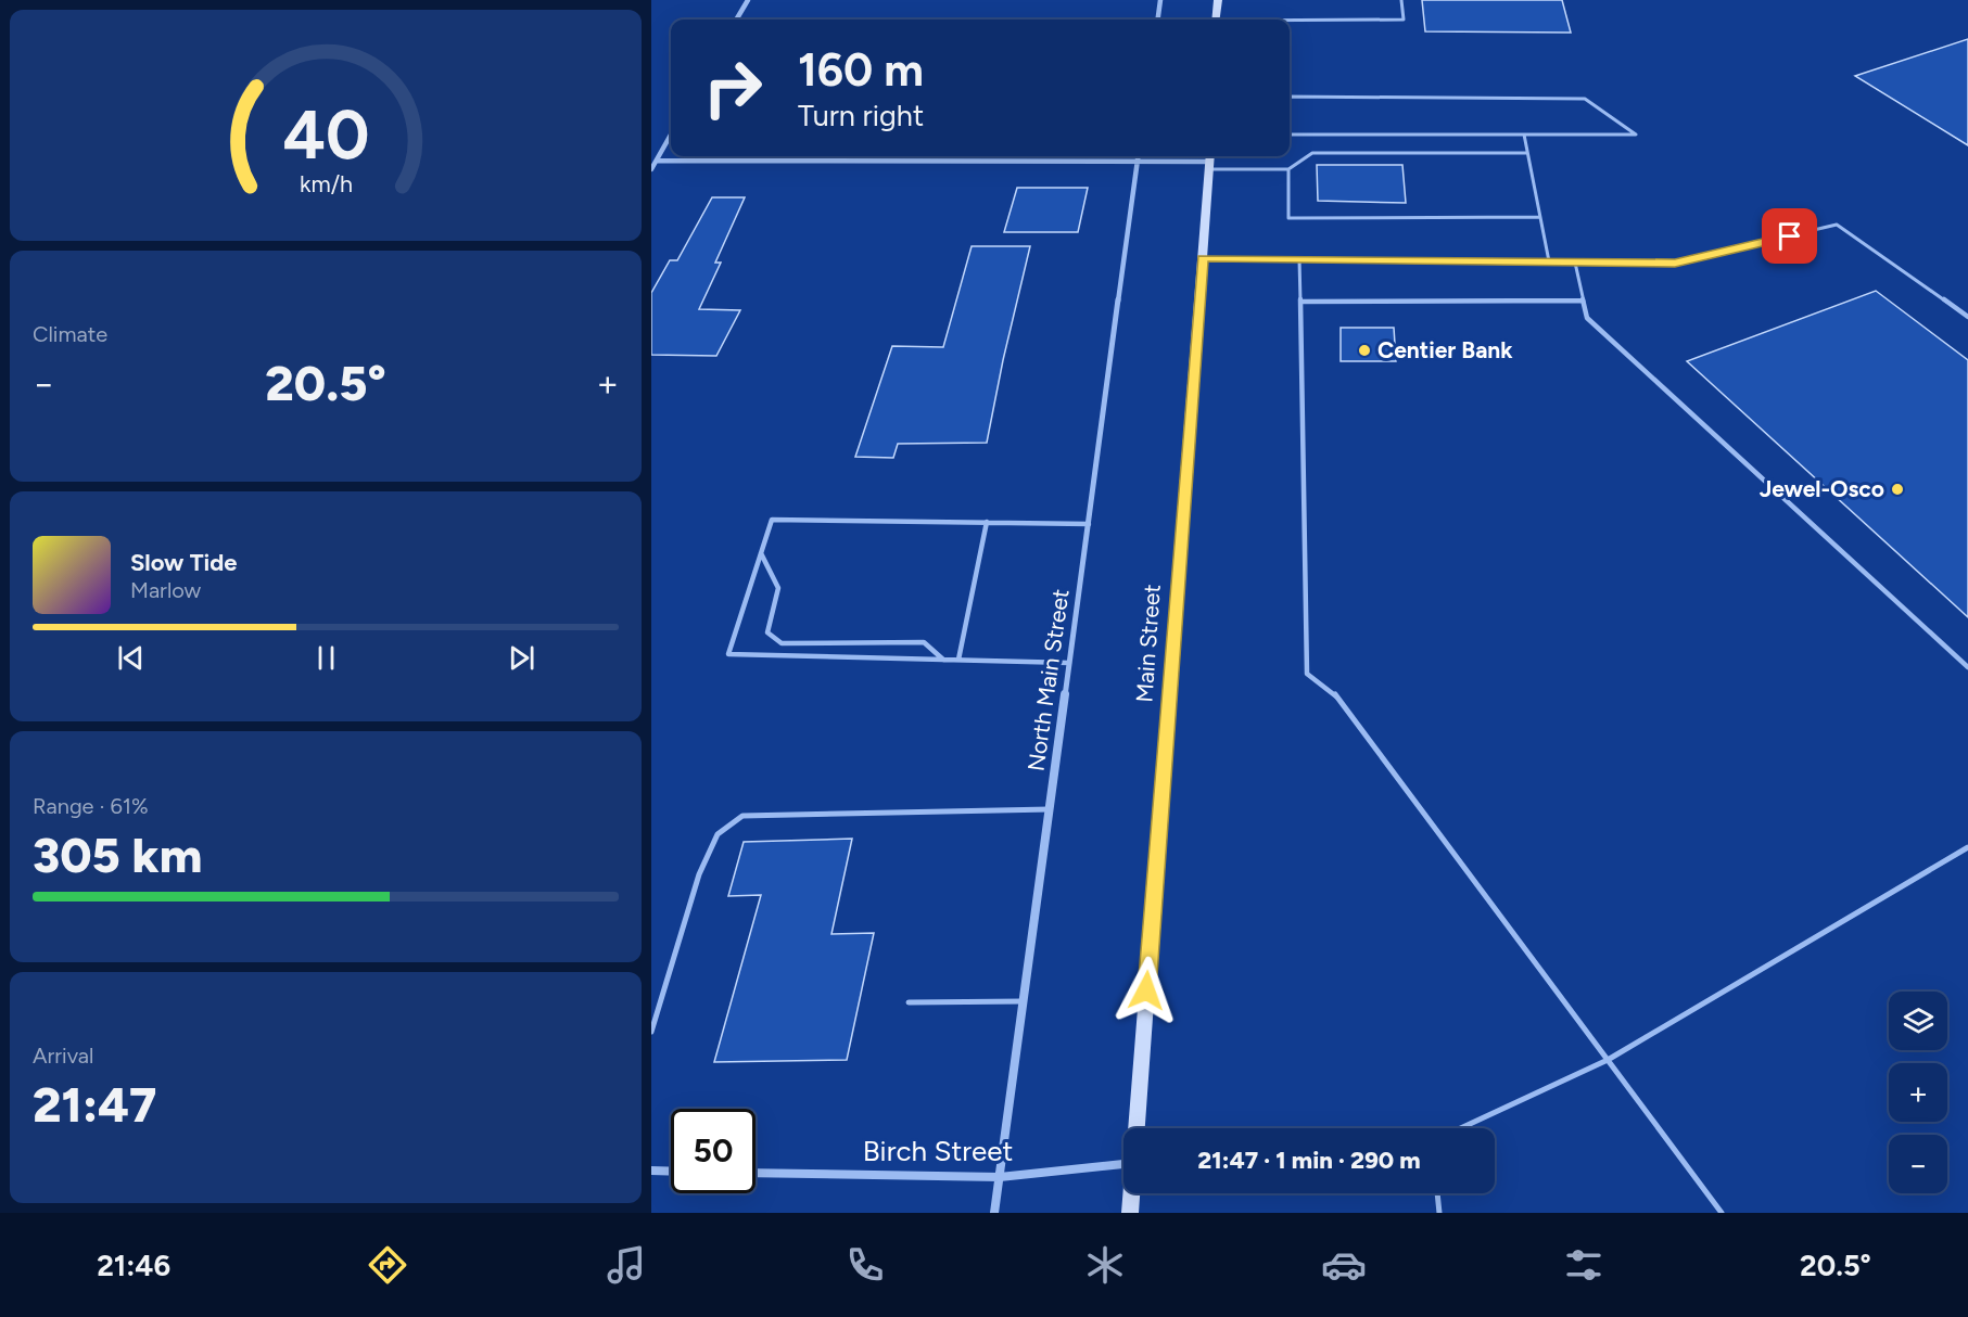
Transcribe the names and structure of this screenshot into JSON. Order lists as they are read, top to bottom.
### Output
{
  "streets": {
    "main road": ["Main Street"],
    "street": ["North Main Street", "Birch Street"]
  },
  "crossings": [
    ["North Main Street", "Birch Street"]
  ],
  "places": ["Centier Bank", "Jewel-Osco"],
  "page": {
    "turn": ["160 m", "Turn right"],
    "tile": [
      "Climate",
      ["Range · 61%", "305 km"],
      ["Arrival", "21:47"]
    ],
    "heat": ["−", "20.5°", "+"],
    "song": ["Slow Tide", "Marlow"],
    "map_buttons": ["+", "−"],
    "limit": "50",
    "trip": "21:47 · 1 min · 290 m",
    "tabs": ["21:46", "20.5°"],
    "gauge": ["40", "km/h"]
  }
}
